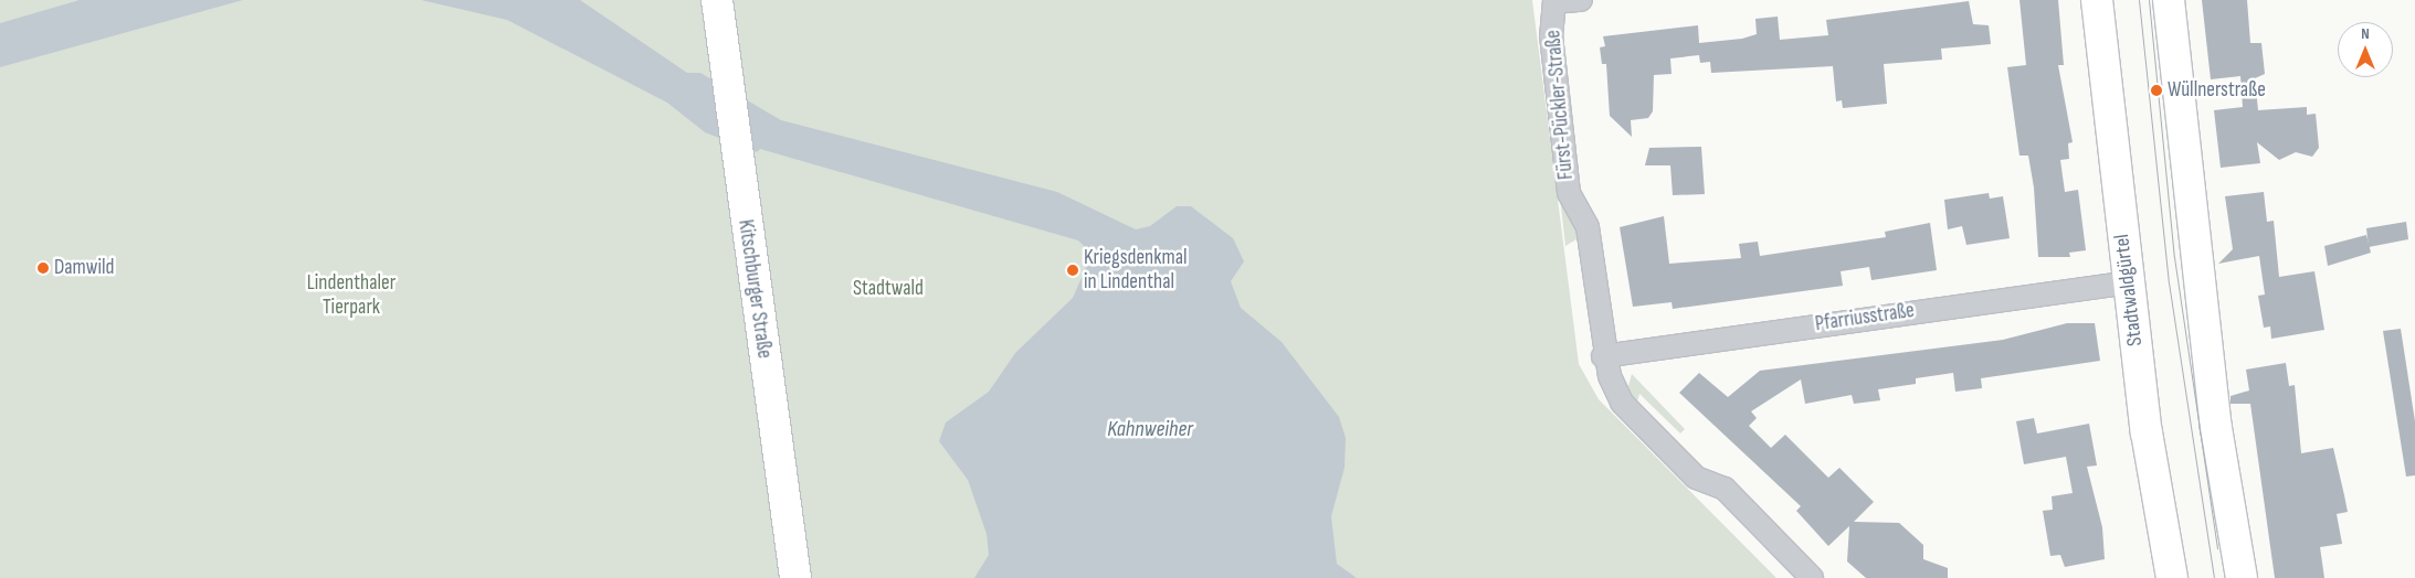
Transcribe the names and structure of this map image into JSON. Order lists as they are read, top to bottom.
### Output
{
  "streets": {
    "main road": ["Kitschburger Straße", "Stadtwaldgürtel"],
    "street": ["Fürst-Pückler-Straße", "Pfarriusstraße"]
  },
  "crossings": [
    ["Fürst-Pückler-Straße", "Pfarriusstraße"],
    ["Stadtwaldgürtel", "Pfarriusstraße"]
  ],
  "water": ["Kahnweiher"],
  "parks": ["Lindenthaler Tierpark", "Stadtwald"],
  "places": ["Wüllnerstraße", "Damwild", "Kriegsdenkmal in Lindenthal"],
  "north": "top"
}
